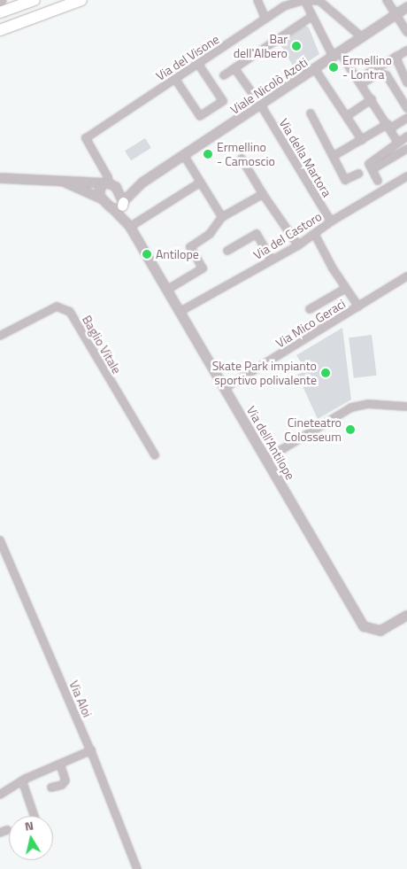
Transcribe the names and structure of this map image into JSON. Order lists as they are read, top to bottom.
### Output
{
  "streets": {
    "street": [
      "Via del Visone",
      "Viale Nicolò Azoti",
      "Via della Martora",
      "Via del Castoro",
      "Via Mico Geraci",
      "Baglio Vitale",
      "Via dell'Antilope",
      "Via Aloi"
    ]
  },
  "crossings": [
    ["Viale Nicolò Azoti", "Via della Martora"],
    ["Via della Martora", "Via del Castoro"],
    ["Via del Castoro", "Via dell'Antilope"],
    ["Via Mico Geraci", "Via dell'Antilope"]
  ],
  "places": [
    "Bar dell'Albero",
    "Ermellino - Lontra",
    "Ermellino - Camoscio",
    "Antilope",
    "Skate Park impianto sportivo polivalente",
    "Cineteatro Colosseum"
  ],
  "north": "top"
}
